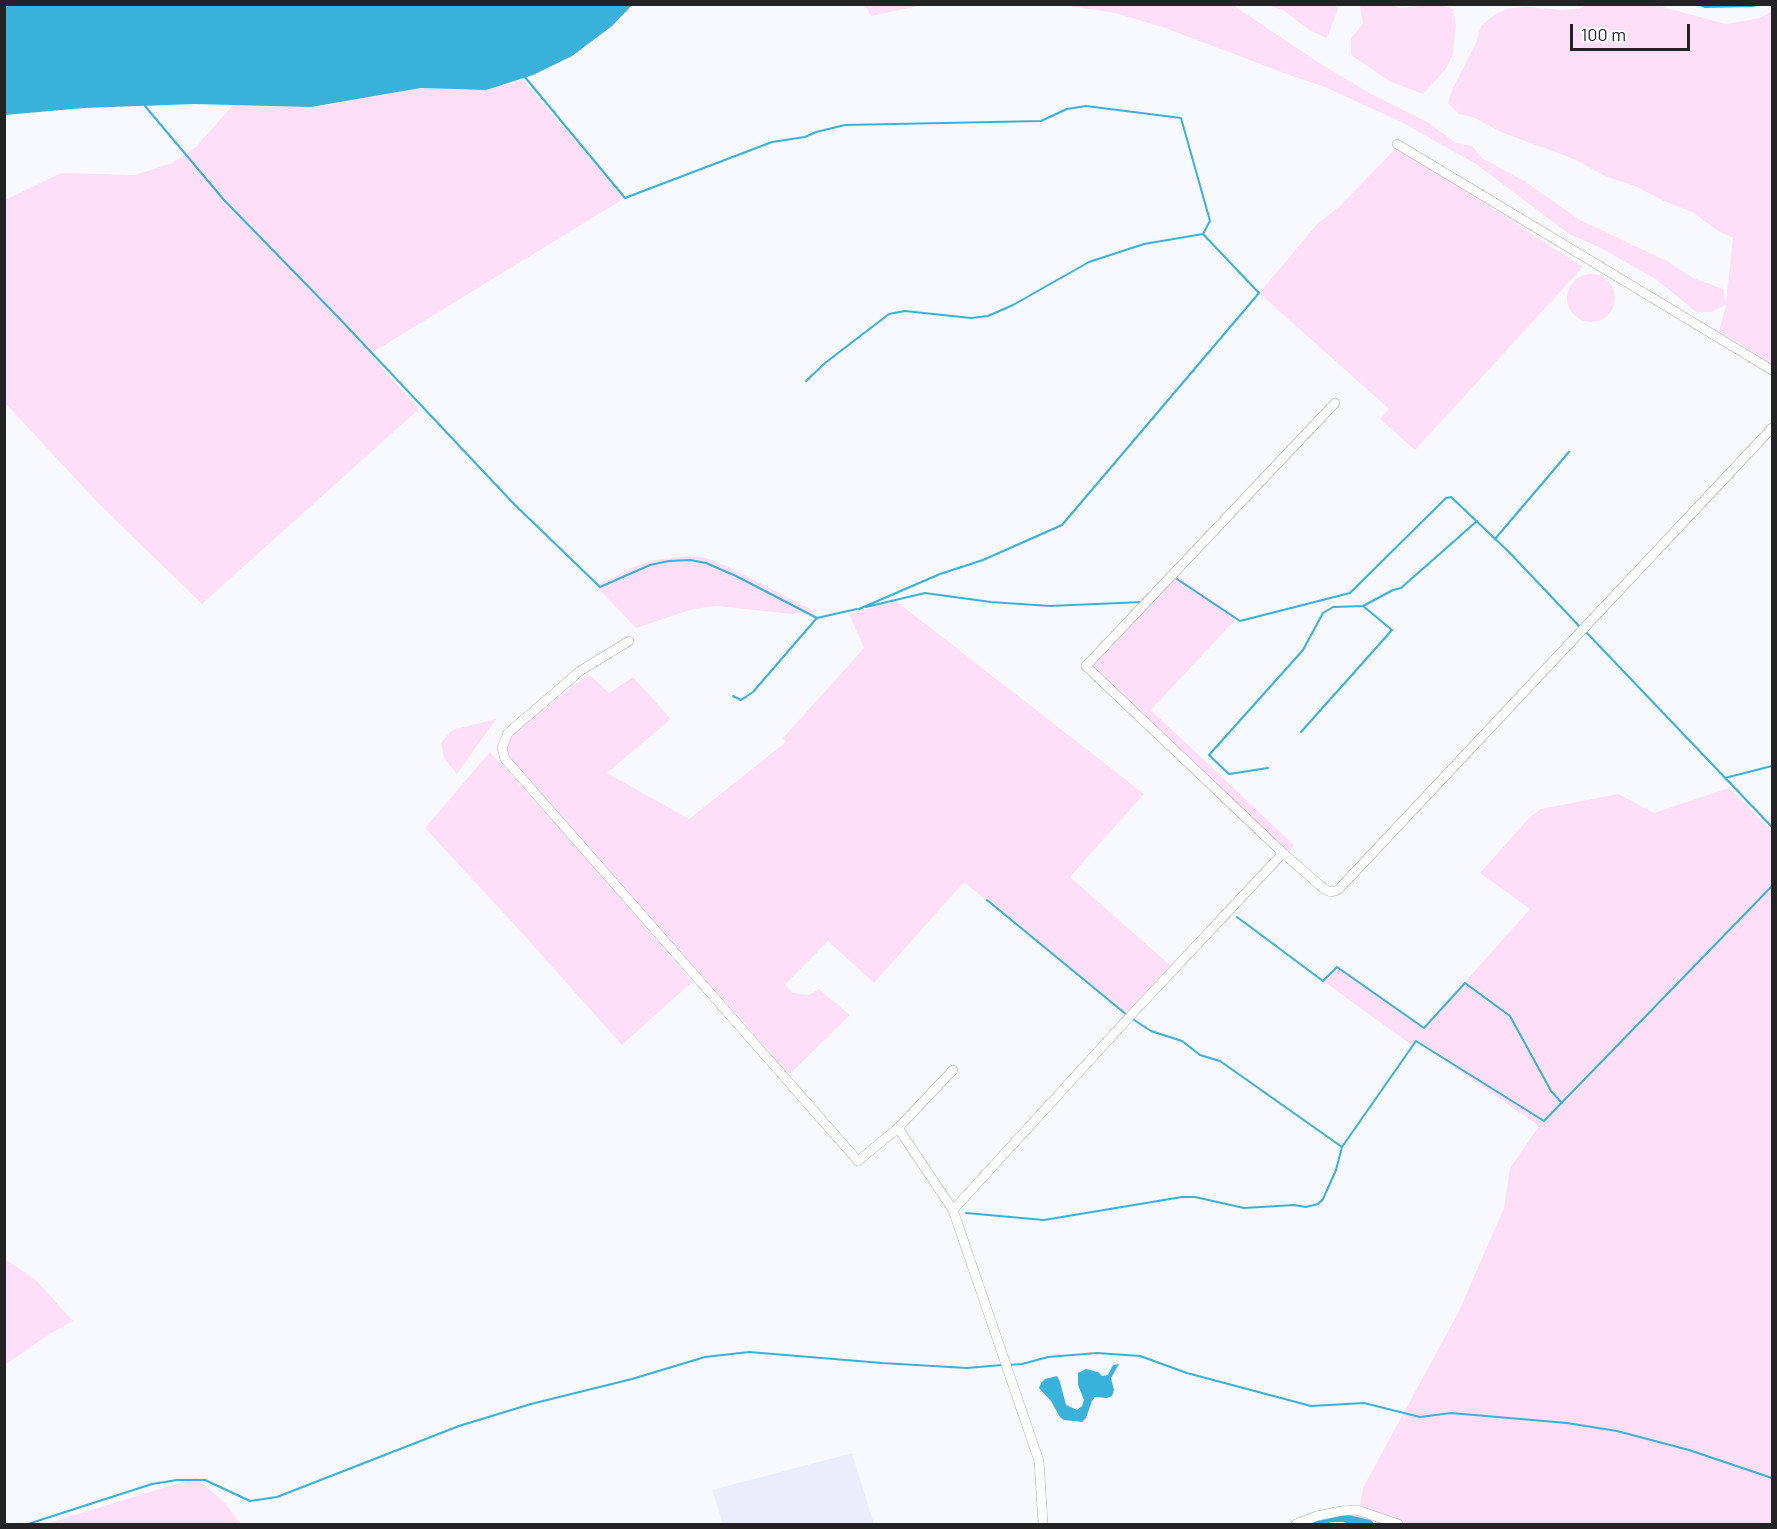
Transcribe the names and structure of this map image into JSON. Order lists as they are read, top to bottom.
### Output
{
  "scale_bar": "100 m"
}
